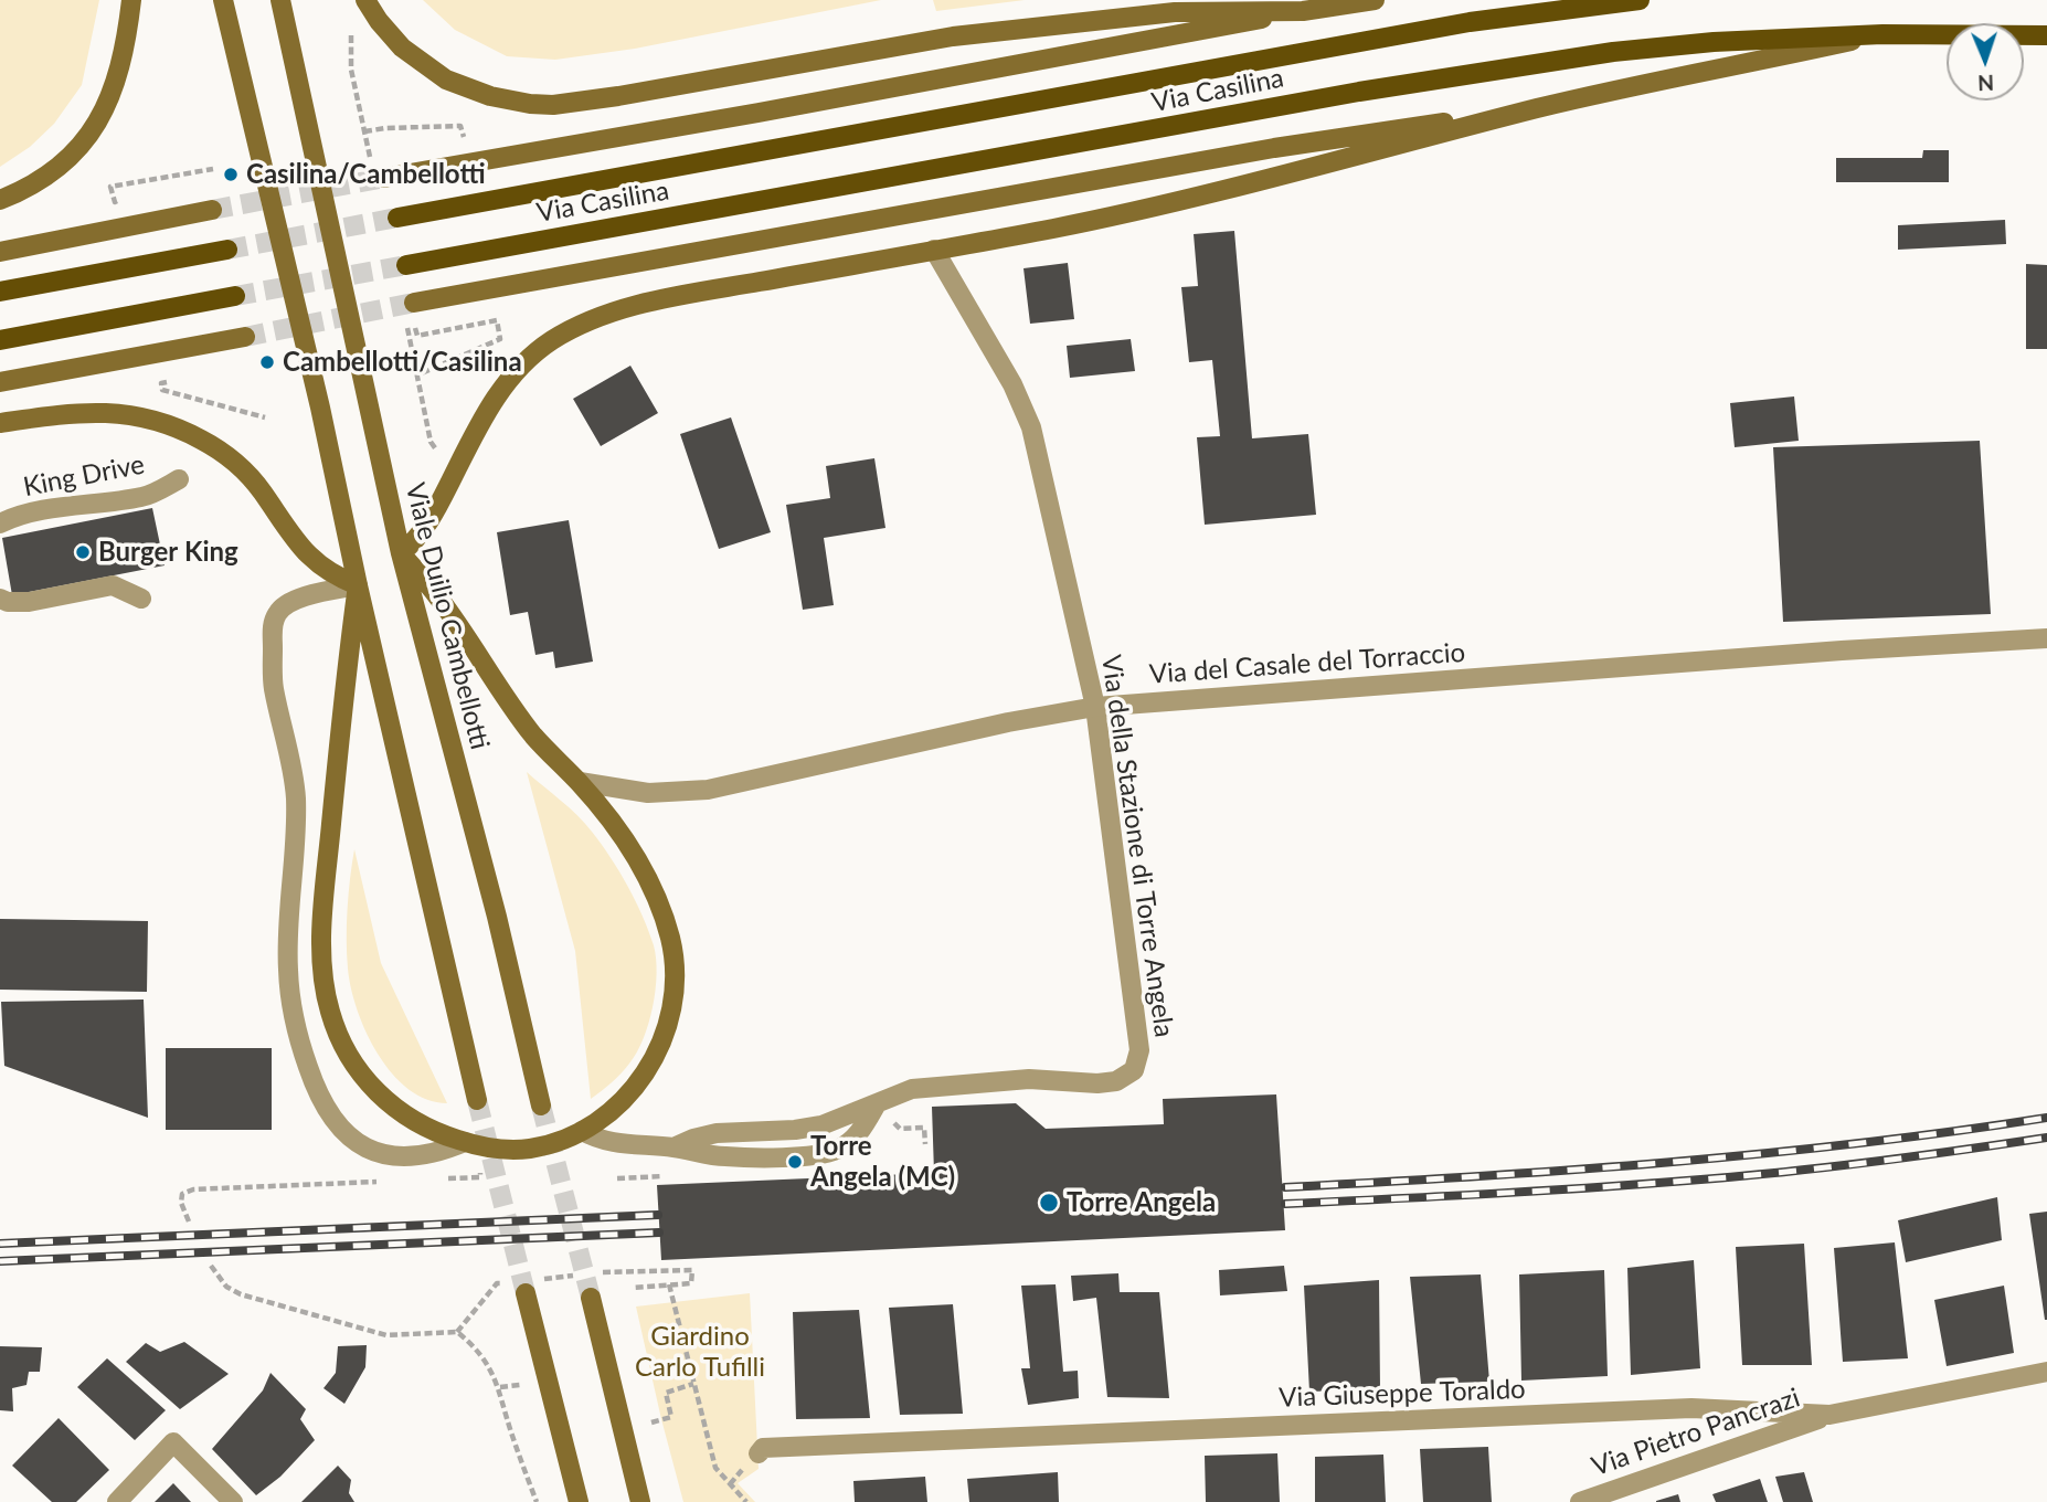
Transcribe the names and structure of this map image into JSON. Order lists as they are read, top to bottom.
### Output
{
  "streets": {
    "main road": ["Via Casilina", "Viale Duilio Cambellotti"],
    "street": [
      "King Drive",
      "Via del Casale del Torraccio",
      "Via della Stazione di Torre Angela",
      "Via Giuseppe Toraldo",
      "Via Pietro Pancrazi"
    ]
  },
  "crossings": [
    ["Via del Casale del Torraccio", "Via della Stazione di Torre Angela"],
    ["Via Giuseppe Toraldo", "Via Pietro Pancrazi"]
  ],
  "parks": ["Giardino Carlo Tufilli"],
  "places": [
    "Casilina/Cambellotti",
    "Cambellotti/Casilina",
    "Burger King",
    "Torre Angela (MC)",
    "Torre Angela"
  ],
  "north": "bottom"
}
